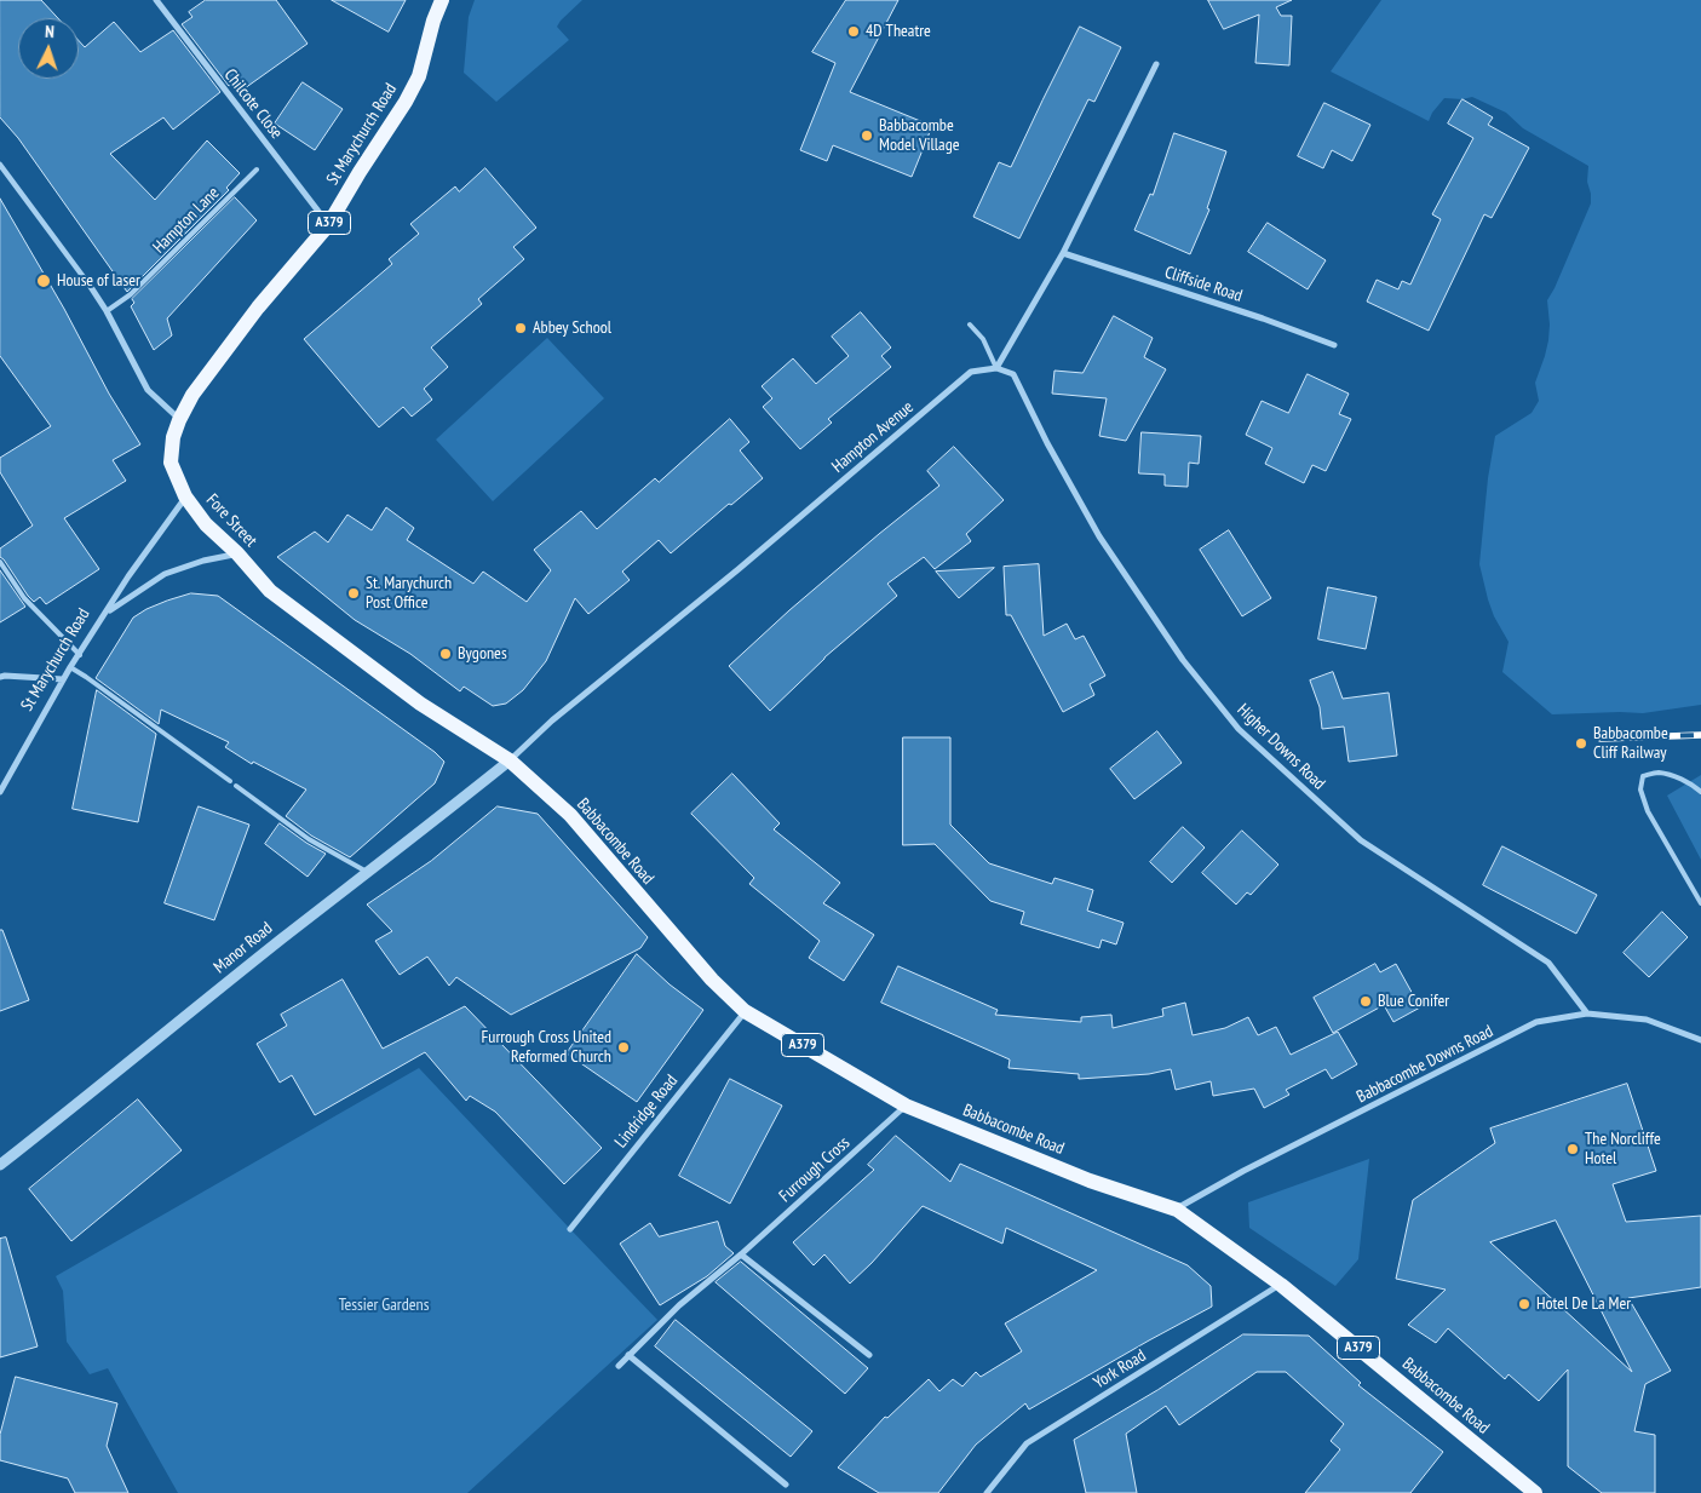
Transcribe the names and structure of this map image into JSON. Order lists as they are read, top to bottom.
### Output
{
  "streets": {
    "main road": [
      "St Marychurch Road",
      "A379",
      "Fore Street",
      "Babbacombe Road"
    ],
    "street": [
      "Chilcote Close",
      "Cliffside Road",
      "Hampton Avenue",
      "Higher Downs Road",
      "Manor Road",
      "Babbacombe Downs Road",
      "Lindridge Road",
      "Furrough Cross",
      "York Road"
    ],
    "lane": ["Hampton Lane"]
  },
  "crossings": [
    ["Chilcote Close", "St Marychurch Road"],
    ["St Marychurch Road", "Fore Street"],
    ["Hampton Avenue", "Fore Street"],
    ["Hampton Avenue", "Higher Downs Road"],
    ["Hampton Avenue", "Babbacombe Road"],
    ["Hampton Avenue", "Manor Road"],
    ["Fore Street", "Babbacombe Road"],
    ["Fore Street", "Manor Road"],
    ["Higher Downs Road", "Babbacombe Downs Road"],
    ["Babbacombe Road", "Manor Road"],
    ["Babbacombe Road", "Babbacombe Downs Road"],
    ["Babbacombe Road", "Lindridge Road"],
    ["Babbacombe Road", "Furrough Cross"],
    ["Babbacombe Road", "York Road"]
  ],
  "parks": ["Tessier Gardens"],
  "places": [
    "4D Theatre",
    "Babbacombe Model Village",
    "House of laser",
    "Abbey School",
    "St. Marychurch Post Office",
    "Bygones",
    "Babbacombe Cliff Railway",
    "Blue Conifer",
    "Furrough Cross United Reformed Church",
    "The Norcliffe Hotel",
    "Hotel De La Mer"
  ],
  "north": "top"
}
